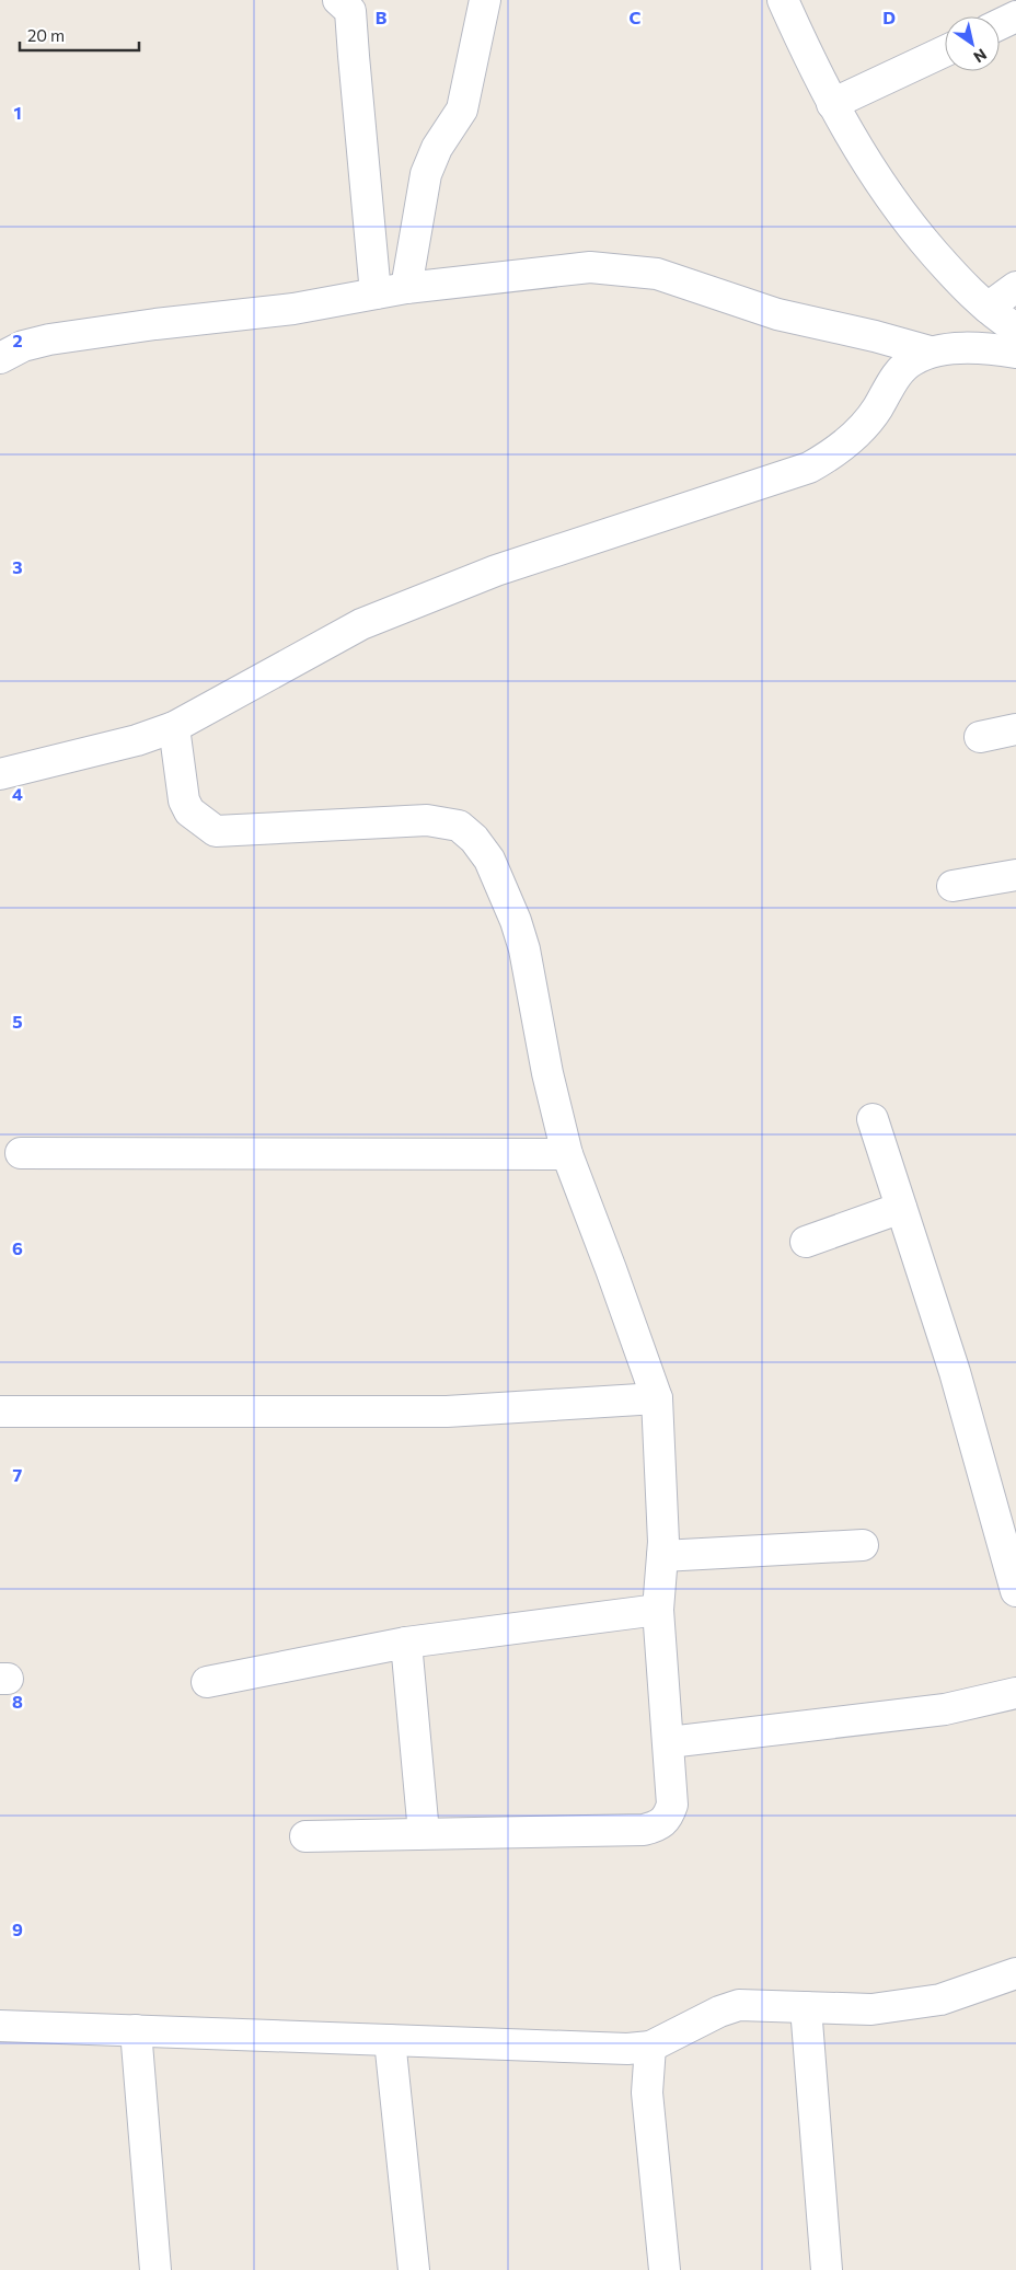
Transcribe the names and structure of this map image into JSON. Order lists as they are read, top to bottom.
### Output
{
  "scale_bar": "20 m",
  "north": "bottom right",
  "grid": {
    "columns": ["B", "C", "D"],
    "rows": [
      "1",
      "2",
      "3",
      "4",
      "5",
      "6",
      "7",
      "8",
      "9"
    ]
  }
}
